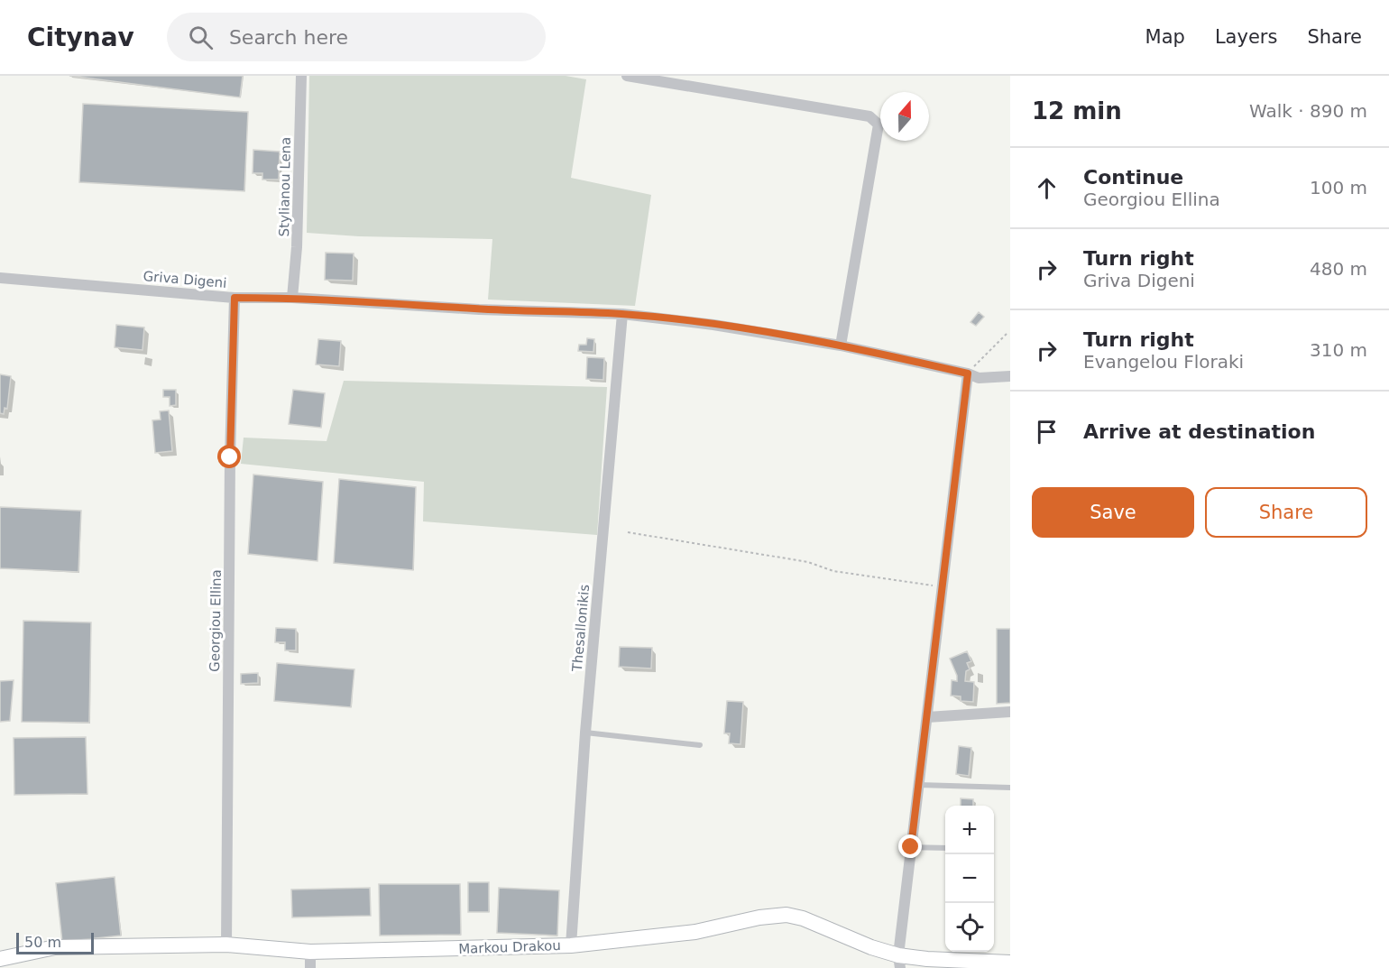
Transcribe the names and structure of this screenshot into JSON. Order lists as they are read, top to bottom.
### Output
{
  "streets": {
    "street": [
      "Stylianou Lena",
      "Griva Digeni",
      "Georgiou Ellina",
      "Thesallonikis",
      "Markou Drakou"
    ]
  },
  "crossings": [
    ["Stylianou Lena", "Griva Digeni"],
    ["Griva Digeni", "Georgiou Ellina"],
    ["Griva Digeni", "Thesallonikis"],
    ["Georgiou Ellina", "Markou Drakou"],
    ["Thesallonikis", "Markou Drakou"]
  ],
  "scale_bar": "50 m",
  "north": "top",
  "page": {
    "header": "Citynav",
    "search": "Search here",
    "nav": ["Map", "Layers", "Share"],
    "heading": ["12 min", "Walk · 890 m"],
    "list": [
      ["Continue", "Georgiou Ellina", "100 m"],
      ["Turn right", "Griva Digeni", "480 m"],
      ["Turn right", "Evangelou Floraki", "310 m"],
      "Arrive at destination"
    ],
    "buttons": ["Save", "Share"],
    "map_buttons": ["+", "−"],
    "scale": "50 m"
  }
}
